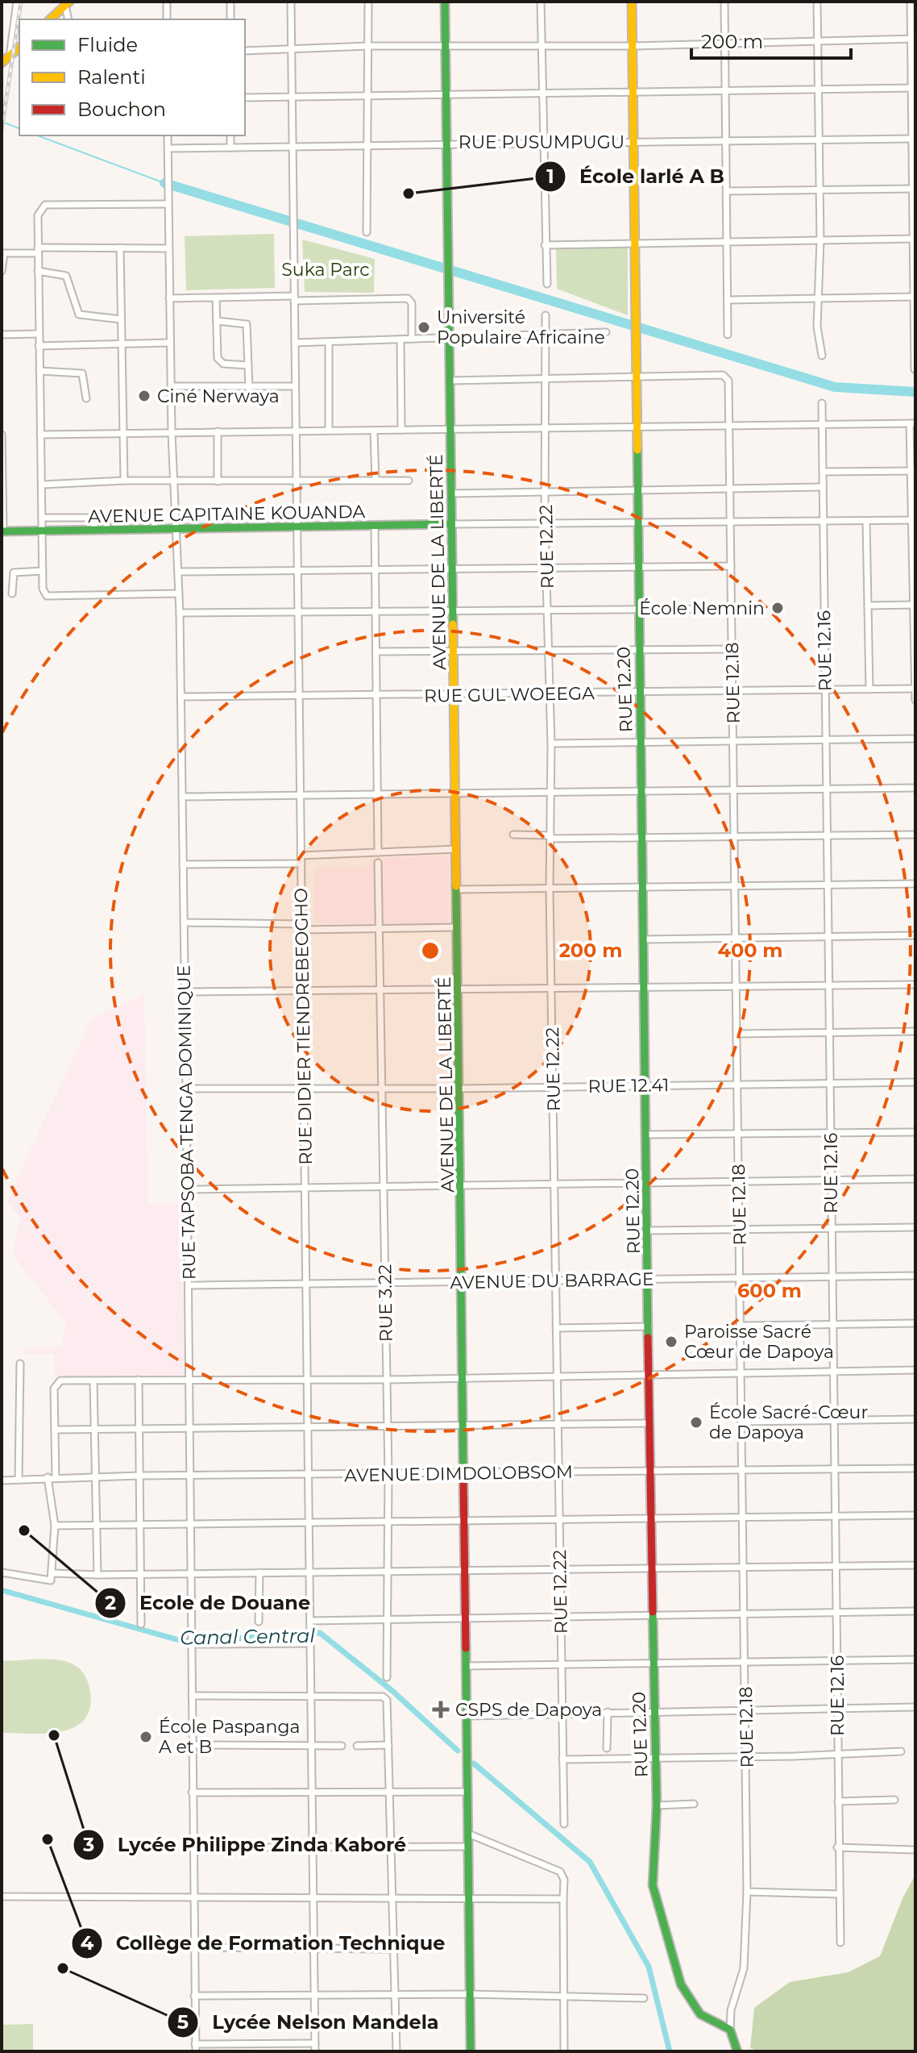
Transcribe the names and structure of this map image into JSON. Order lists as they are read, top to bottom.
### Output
{
  "streets": {
    "street": [
      "RUE PUSUMPUGU",
      "AVENUE CAPITAINE KOUANDA",
      "RUE 12.22",
      "AVENUE DE LA LIBERTÉ",
      "RUE 12.16",
      "RUE 12.18",
      "RUE 12.20",
      "RUE GUL WOEEGA",
      "RUE DIDIER TIENDREBEOGHO",
      "RUE 12.41",
      "RUE TAPSOBA TENGA DOMINIQUE",
      "AVENUE DU BARRAGE",
      "RUE 3.22",
      "AVENUE DIMDOLOBSOM"
    ]
  },
  "crossings": [
    ["RUE PUSUMPUGU", "AVENUE DE LA LIBERTÉ"],
    ["RUE PUSUMPUGU", "RUE 12.20"],
    ["RUE PUSUMPUGU", "RUE DIDIER TIENDREBEOGHO"],
    ["RUE PUSUMPUGU", "RUE TAPSOBA TENGA DOMINIQUE"],
    ["AVENUE CAPITAINE KOUANDA", "AVENUE DE LA LIBERTÉ"],
    ["AVENUE CAPITAINE KOUANDA", "RUE DIDIER TIENDREBEOGHO"],
    ["AVENUE CAPITAINE KOUANDA", "RUE TAPSOBA TENGA DOMINIQUE"],
    ["RUE 12.22", "RUE GUL WOEEGA"],
    ["RUE 12.22", "RUE 12.41"],
    ["RUE 12.22", "AVENUE DU BARRAGE"],
    ["RUE 12.22", "AVENUE DIMDOLOBSOM"],
    ["AVENUE DE LA LIBERTÉ", "RUE GUL WOEEGA"],
    ["AVENUE DE LA LIBERTÉ", "RUE 12.41"],
    ["AVENUE DE LA LIBERTÉ", "AVENUE DU BARRAGE"],
    ["AVENUE DE LA LIBERTÉ", "AVENUE DIMDOLOBSOM"],
    ["RUE 12.16", "RUE GUL WOEEGA"],
    ["RUE 12.16", "RUE 12.41"],
    ["RUE 12.16", "AVENUE DU BARRAGE"],
    ["RUE 12.16", "AVENUE DIMDOLOBSOM"],
    ["RUE 12.18", "RUE 12.20"],
    ["RUE 12.18", "RUE GUL WOEEGA"],
    ["RUE 12.18", "RUE 12.41"],
    ["RUE 12.18", "AVENUE DU BARRAGE"],
    ["RUE 12.18", "AVENUE DIMDOLOBSOM"],
    ["RUE 12.20", "RUE GUL WOEEGA"],
    ["RUE 12.20", "RUE 12.41"],
    ["RUE 12.20", "AVENUE DU BARRAGE"],
    ["RUE 12.20", "AVENUE DIMDOLOBSOM"],
    ["RUE GUL WOEEGA", "RUE DIDIER TIENDREBEOGHO"],
    ["RUE GUL WOEEGA", "RUE TAPSOBA TENGA DOMINIQUE"],
    ["RUE DIDIER TIENDREBEOGHO", "RUE 12.41"],
    ["RUE DIDIER TIENDREBEOGHO", "AVENUE DU BARRAGE"],
    ["RUE DIDIER TIENDREBEOGHO", "AVENUE DIMDOLOBSOM"],
    ["RUE 12.41", "RUE TAPSOBA TENGA DOMINIQUE"],
    ["RUE 12.41", "RUE 3.22"],
    ["RUE TAPSOBA TENGA DOMINIQUE", "AVENUE DU BARRAGE"],
    ["RUE TAPSOBA TENGA DOMINIQUE", "AVENUE DIMDOLOBSOM"],
    ["AVENUE DU BARRAGE", "RUE 3.22"],
    ["RUE 3.22", "AVENUE DIMDOLOBSOM"]
  ],
  "water": ["Canal Central"],
  "parks": ["Suka Parc"],
  "places": {
    "other": [
      "École larlé A B",
      "Université Populaire Africaine",
      "Ciné Nerwaya",
      "École Nemnin",
      "Paroisse Sacré Cœur de Dapoya",
      "École Sacré-Cœur de Dapoya",
      "Ecole de Douane",
      "Lycée Philippe Zinda Kaboré",
      "École Paspanga A et B",
      "Collège de Formation Technique",
      "Lycée Nelson Mandela"
    ],
    "health": ["CSPS de Dapoya"]
  },
  "legend": ["Fluide", "Ralenti", "Bouchon"],
  "scale_bar": "200 m",
  "rings": ["200 m", "400 m", "600 m"]
}
